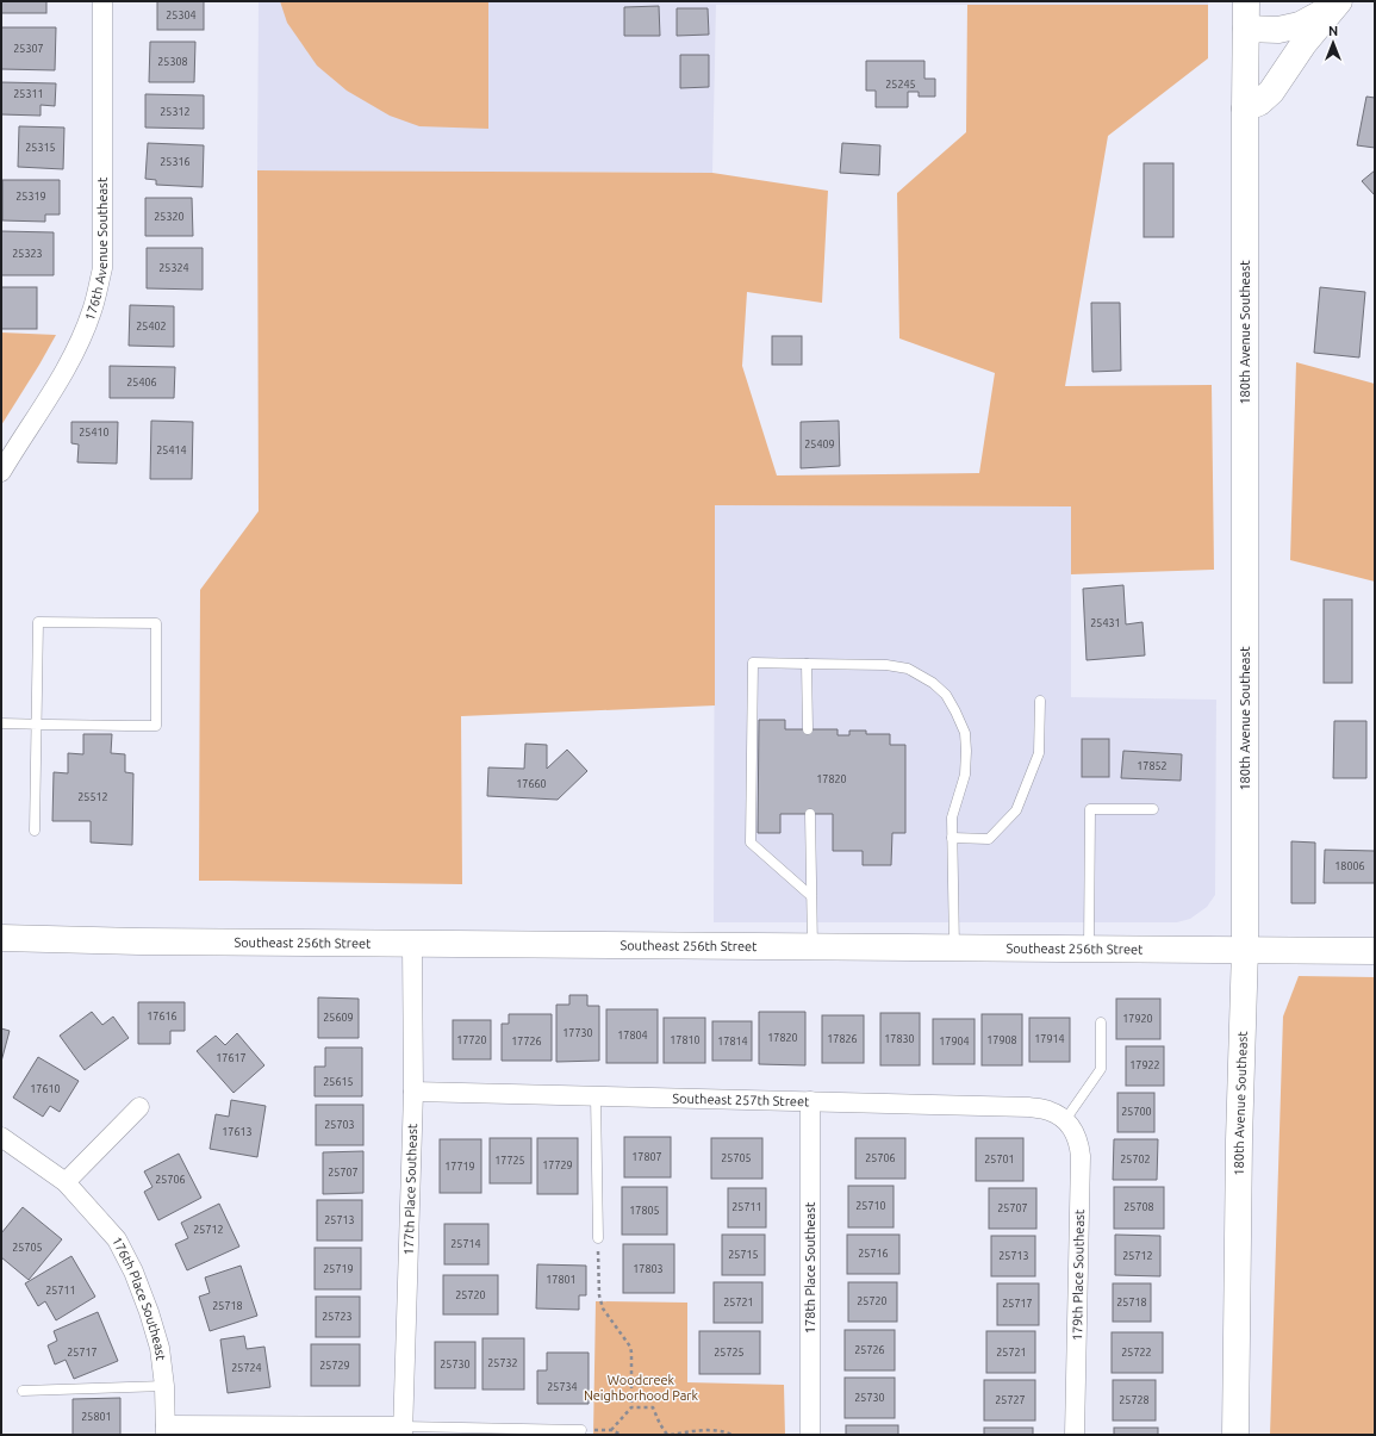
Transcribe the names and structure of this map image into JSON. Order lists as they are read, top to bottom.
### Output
{
  "streets": {
    "street": [
      "176th Avenue Southeast",
      "180th Avenue Southeast",
      "Southeast 256th Street",
      "Southeast 257th Street",
      "177th Place Southeast",
      "178th Place Southeast",
      "179th Place Southeast",
      "176th Place Southeast"
    ]
  },
  "crossings": [
    ["180th Avenue Southeast", "Southeast 256th Street"],
    ["Southeast 256th Street", "177th Place Southeast"],
    ["Southeast 257th Street", "177th Place Southeast"],
    ["Southeast 257th Street", "178th Place Southeast"],
    ["Southeast 257th Street", "179th Place Southeast"]
  ],
  "parks": ["Woodcreek Neighborhood Park"],
  "house_numbers": [
    "25304",
    "25307",
    "25308",
    "25245",
    "25311",
    "25312",
    "25315",
    "25316",
    "25319",
    "25320",
    "25323",
    "25324",
    "25402",
    "25406",
    "25410",
    "25409",
    "25414",
    "25431",
    "17852",
    "17820",
    "17660",
    "25512",
    "18006",
    "17616",
    "25609",
    "17920",
    "17730",
    "17804",
    "17820",
    "17826",
    "17830",
    "17914",
    "17720",
    "17810",
    "17908",
    "17726",
    "17814",
    "17904",
    "17617",
    "17922",
    "25615",
    "17610",
    "25700",
    "25703",
    "17613",
    "17807",
    "25705",
    "25706",
    "25701",
    "25702",
    "17725",
    "17729",
    "17719",
    "25707",
    "25706",
    "25710",
    "25711",
    "25708",
    "25707",
    "17805",
    "25713",
    "25712",
    "25714",
    "25705",
    "25716",
    "25715",
    "25713",
    "25712",
    "25719",
    "17803",
    "17801",
    "25711",
    "25720",
    "25720",
    "25721",
    "25718",
    "25717",
    "25718",
    "25723",
    "25726",
    "25717",
    "25725",
    "25721",
    "25722",
    "25732",
    "25730",
    "25729",
    "25724",
    "25734",
    "25730",
    "25727",
    "25728",
    "25801"
  ],
  "north": "top"
}
